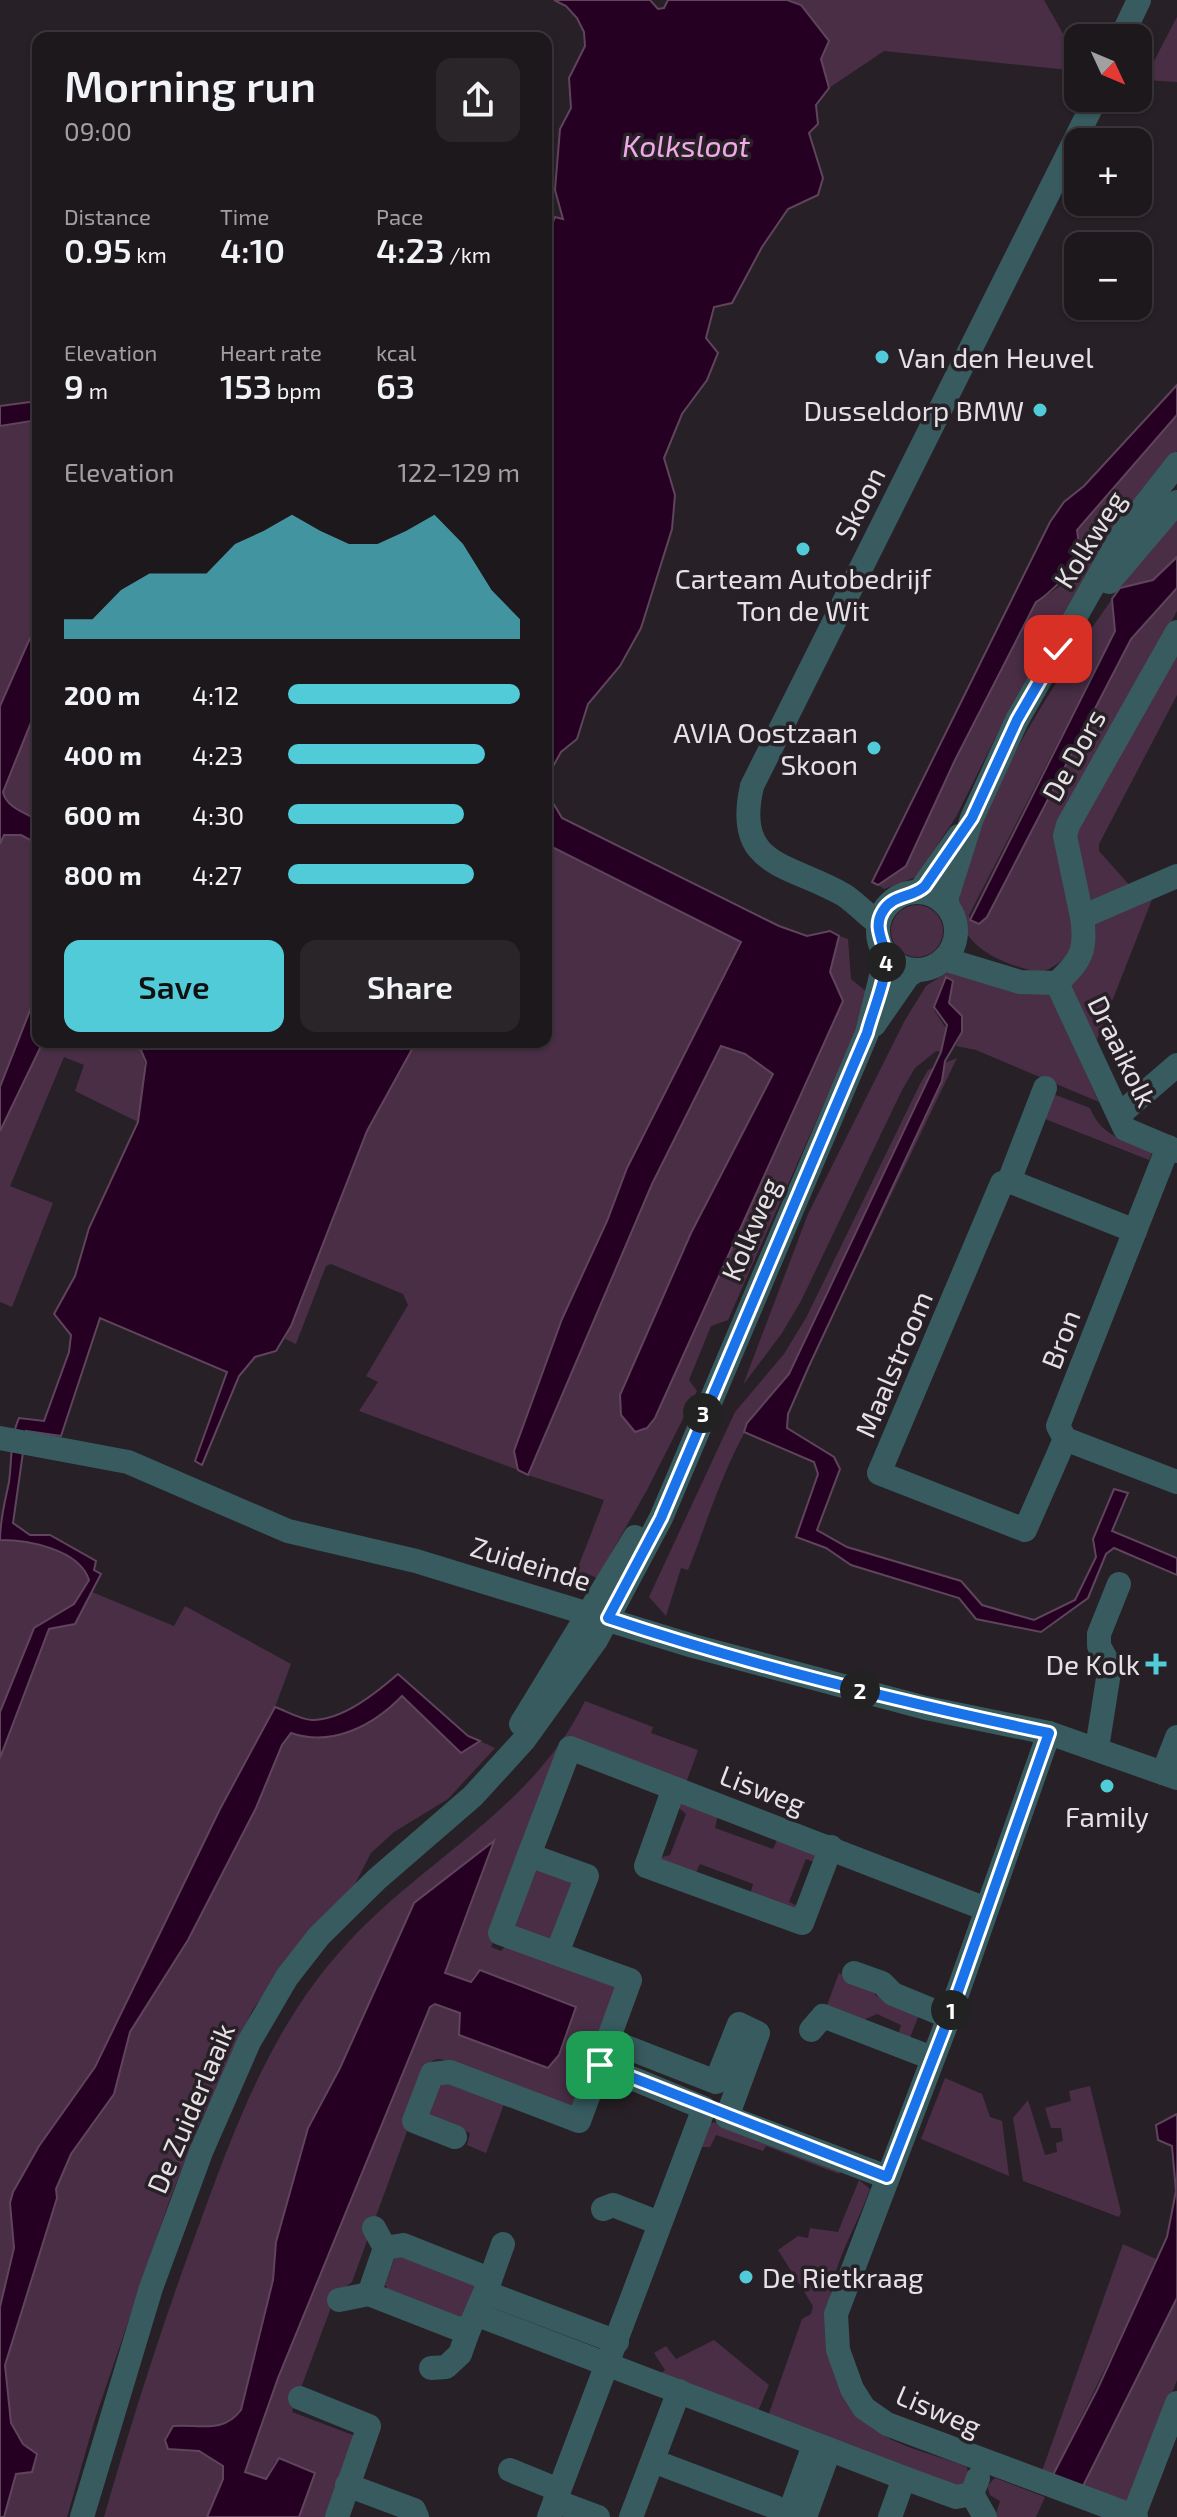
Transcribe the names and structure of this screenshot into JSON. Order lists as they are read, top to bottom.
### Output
{
  "streets": {
    "street": [
      "Skoon",
      "Kolkweg",
      "De Dors",
      "Draaikolk",
      "Bron",
      "Maalstroom",
      "Zuideinde",
      "Lisweg",
      "De Zuiderlaaik"
    ]
  },
  "crossings": [
    ["Skoon", "Kolkweg"],
    ["Kolkweg", "Zuideinde"],
    ["Kolkweg", "De Zuiderlaaik"],
    ["De Dors", "Draaikolk"],
    ["Draaikolk", "Bron"],
    ["Bron", "Maalstroom"],
    ["Zuideinde", "Lisweg"],
    ["Zuideinde", "De Zuiderlaaik"]
  ],
  "water": ["Kolksloot"],
  "places": {
    "other": [
      "Van den Heuvel",
      "Dusseldorp BMW",
      "Carteam Autobedrijf Ton de Wit",
      "AVIA Oostzaan Skoon",
      "Family",
      "De Rietkraag"
    ],
    "health": ["De Kolk"]
  },
  "north": "bottom right",
  "page": {
    "map_buttons": ["+", "−"],
    "heading": ["Morning run", "09:00"],
    "stats": [
      ["Distance", "0.95 km"],
      ["Time", "4:10"],
      ["Pace", "4:23 /km"],
      ["Elevation", "9 m"],
      ["Heart rate", "153 bpm"],
      ["kcal", "63"]
    ],
    "chart": ["Elevation", "122–129 m"],
    "list": [
      {
        "name": "200 m",
        "note": "4:12"
      },
      {
        "name": "400 m",
        "note": "4:23"
      },
      {
        "name": "600 m",
        "note": "4:30"
      },
      {
        "name": "800 m",
        "note": "4:27"
      }
    ],
    "buttons": ["Save", "Share"],
    "pins": [
      "4",
      "3",
      "2",
      "1"
    ]
  }
}
